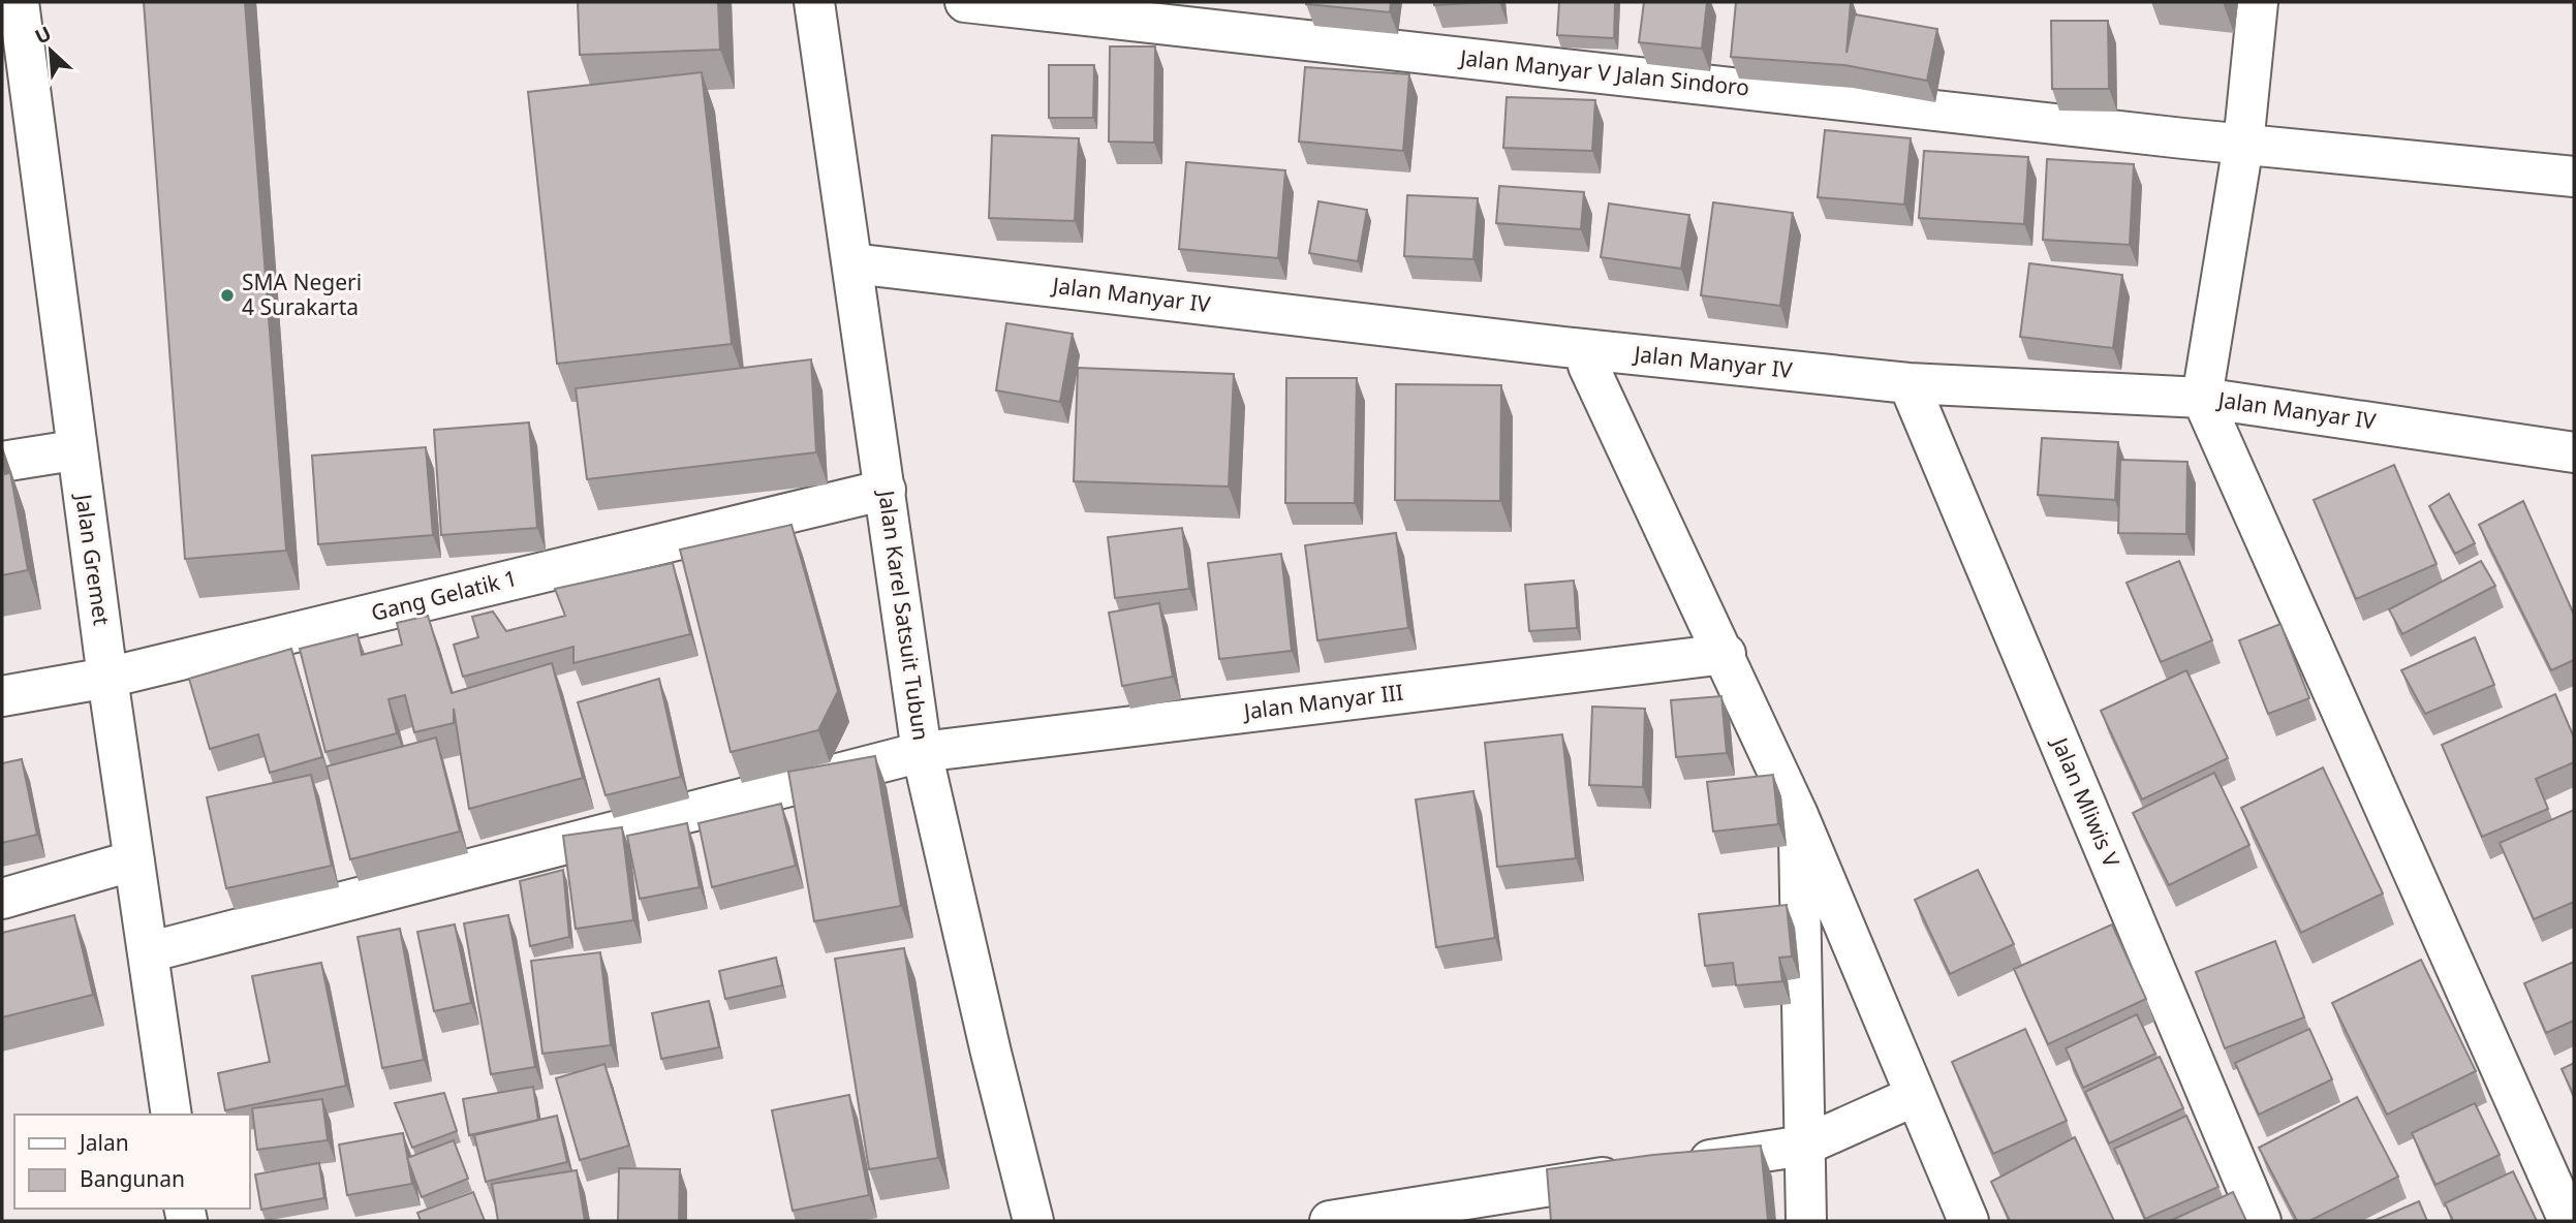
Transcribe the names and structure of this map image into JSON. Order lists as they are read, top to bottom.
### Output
{
  "streets": {
    "street": [
      "Jalan Manyar V Jalan Sindoro",
      "Jalan Manyar IV",
      "Jalan Gremet",
      "Gang Gelatik 1",
      "Jalan Karel Satsuit Tubun",
      "Jalan Manyar III",
      "Jalan Mliwis V"
    ]
  },
  "crossings": [
    ["Jalan Manyar IV", "Jalan Karel Satsuit Tubun"],
    ["Jalan Manyar IV", "Jalan Mliwis V"],
    ["Jalan Gremet", "Gang Gelatik 1"],
    ["Jalan Gremet", "Jalan Manyar III"],
    ["Gang Gelatik 1", "Jalan Karel Satsuit Tubun"],
    ["Jalan Karel Satsuit Tubun", "Jalan Manyar III"]
  ],
  "places": ["SMA Negeri 4 Surakarta"],
  "legend": ["Jalan", "Bangunan"],
  "north": "top left"
}
